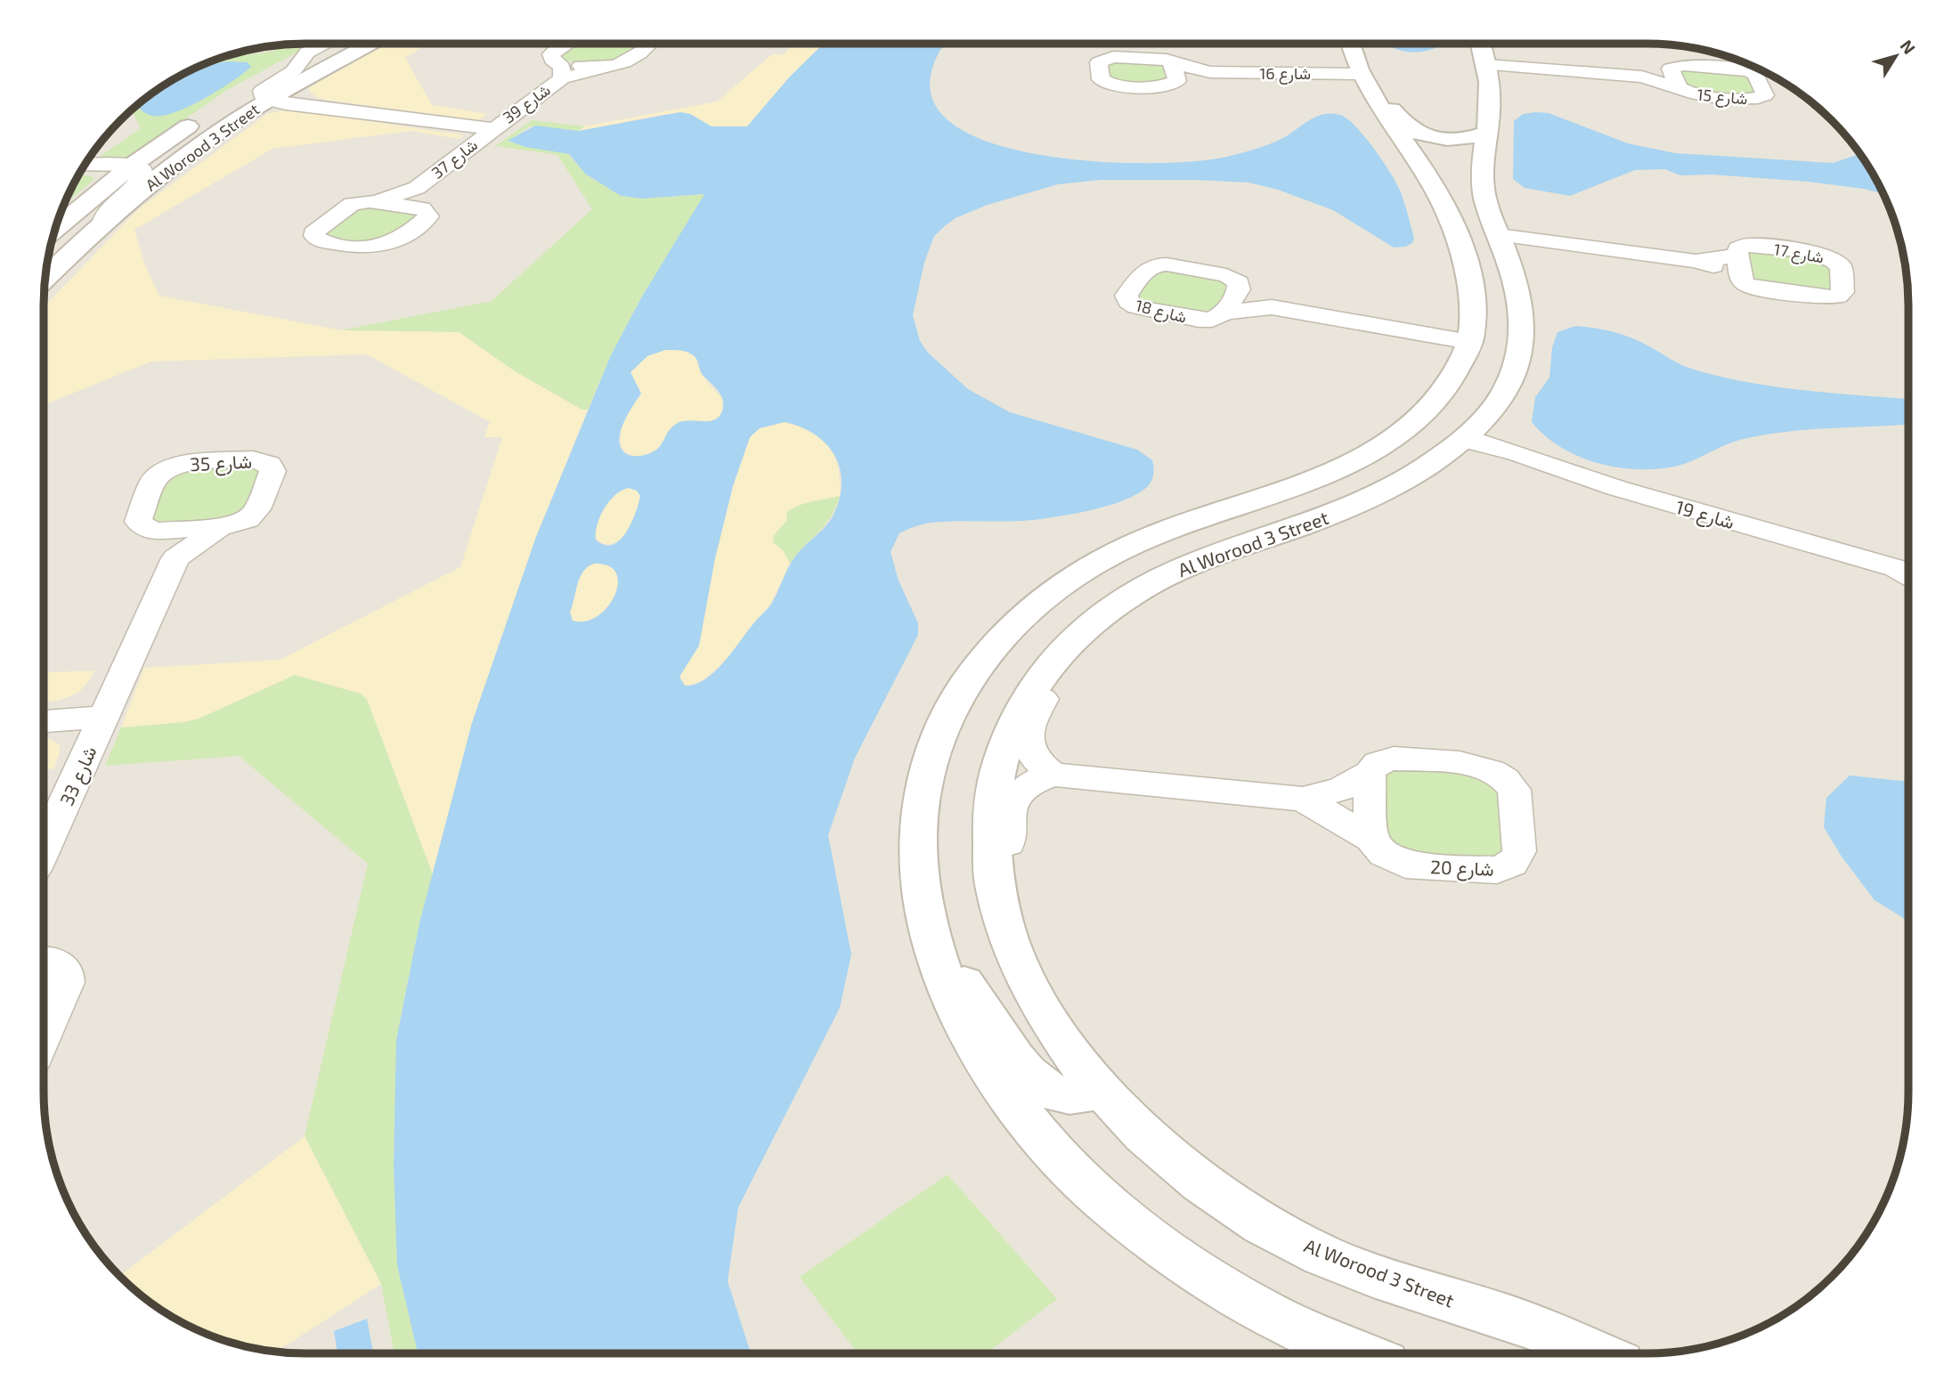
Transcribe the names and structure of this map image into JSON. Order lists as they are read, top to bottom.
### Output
{
  "streets": {
    "street": [
      "شارع 16",
      "شارع 15",
      "شارع 39",
      "Al Worood 3 Street",
      "شارع 37",
      "شارع 17",
      "شارع 18",
      "شارع 35",
      "شارع 19",
      "شارع 33",
      "شارع 20"
    ]
  },
  "crossings": [
    ["شارع 16", "Al Worood 3 Street"],
    ["شارع 15", "Al Worood 3 Street"],
    ["شارع 39", "شارع 37"],
    ["Al Worood 3 Street", "شارع 17"],
    ["Al Worood 3 Street", "شارع 18"],
    ["Al Worood 3 Street", "شارع 19"],
    ["Al Worood 3 Street", "شارع 20"]
  ],
  "north": "top right"
}
